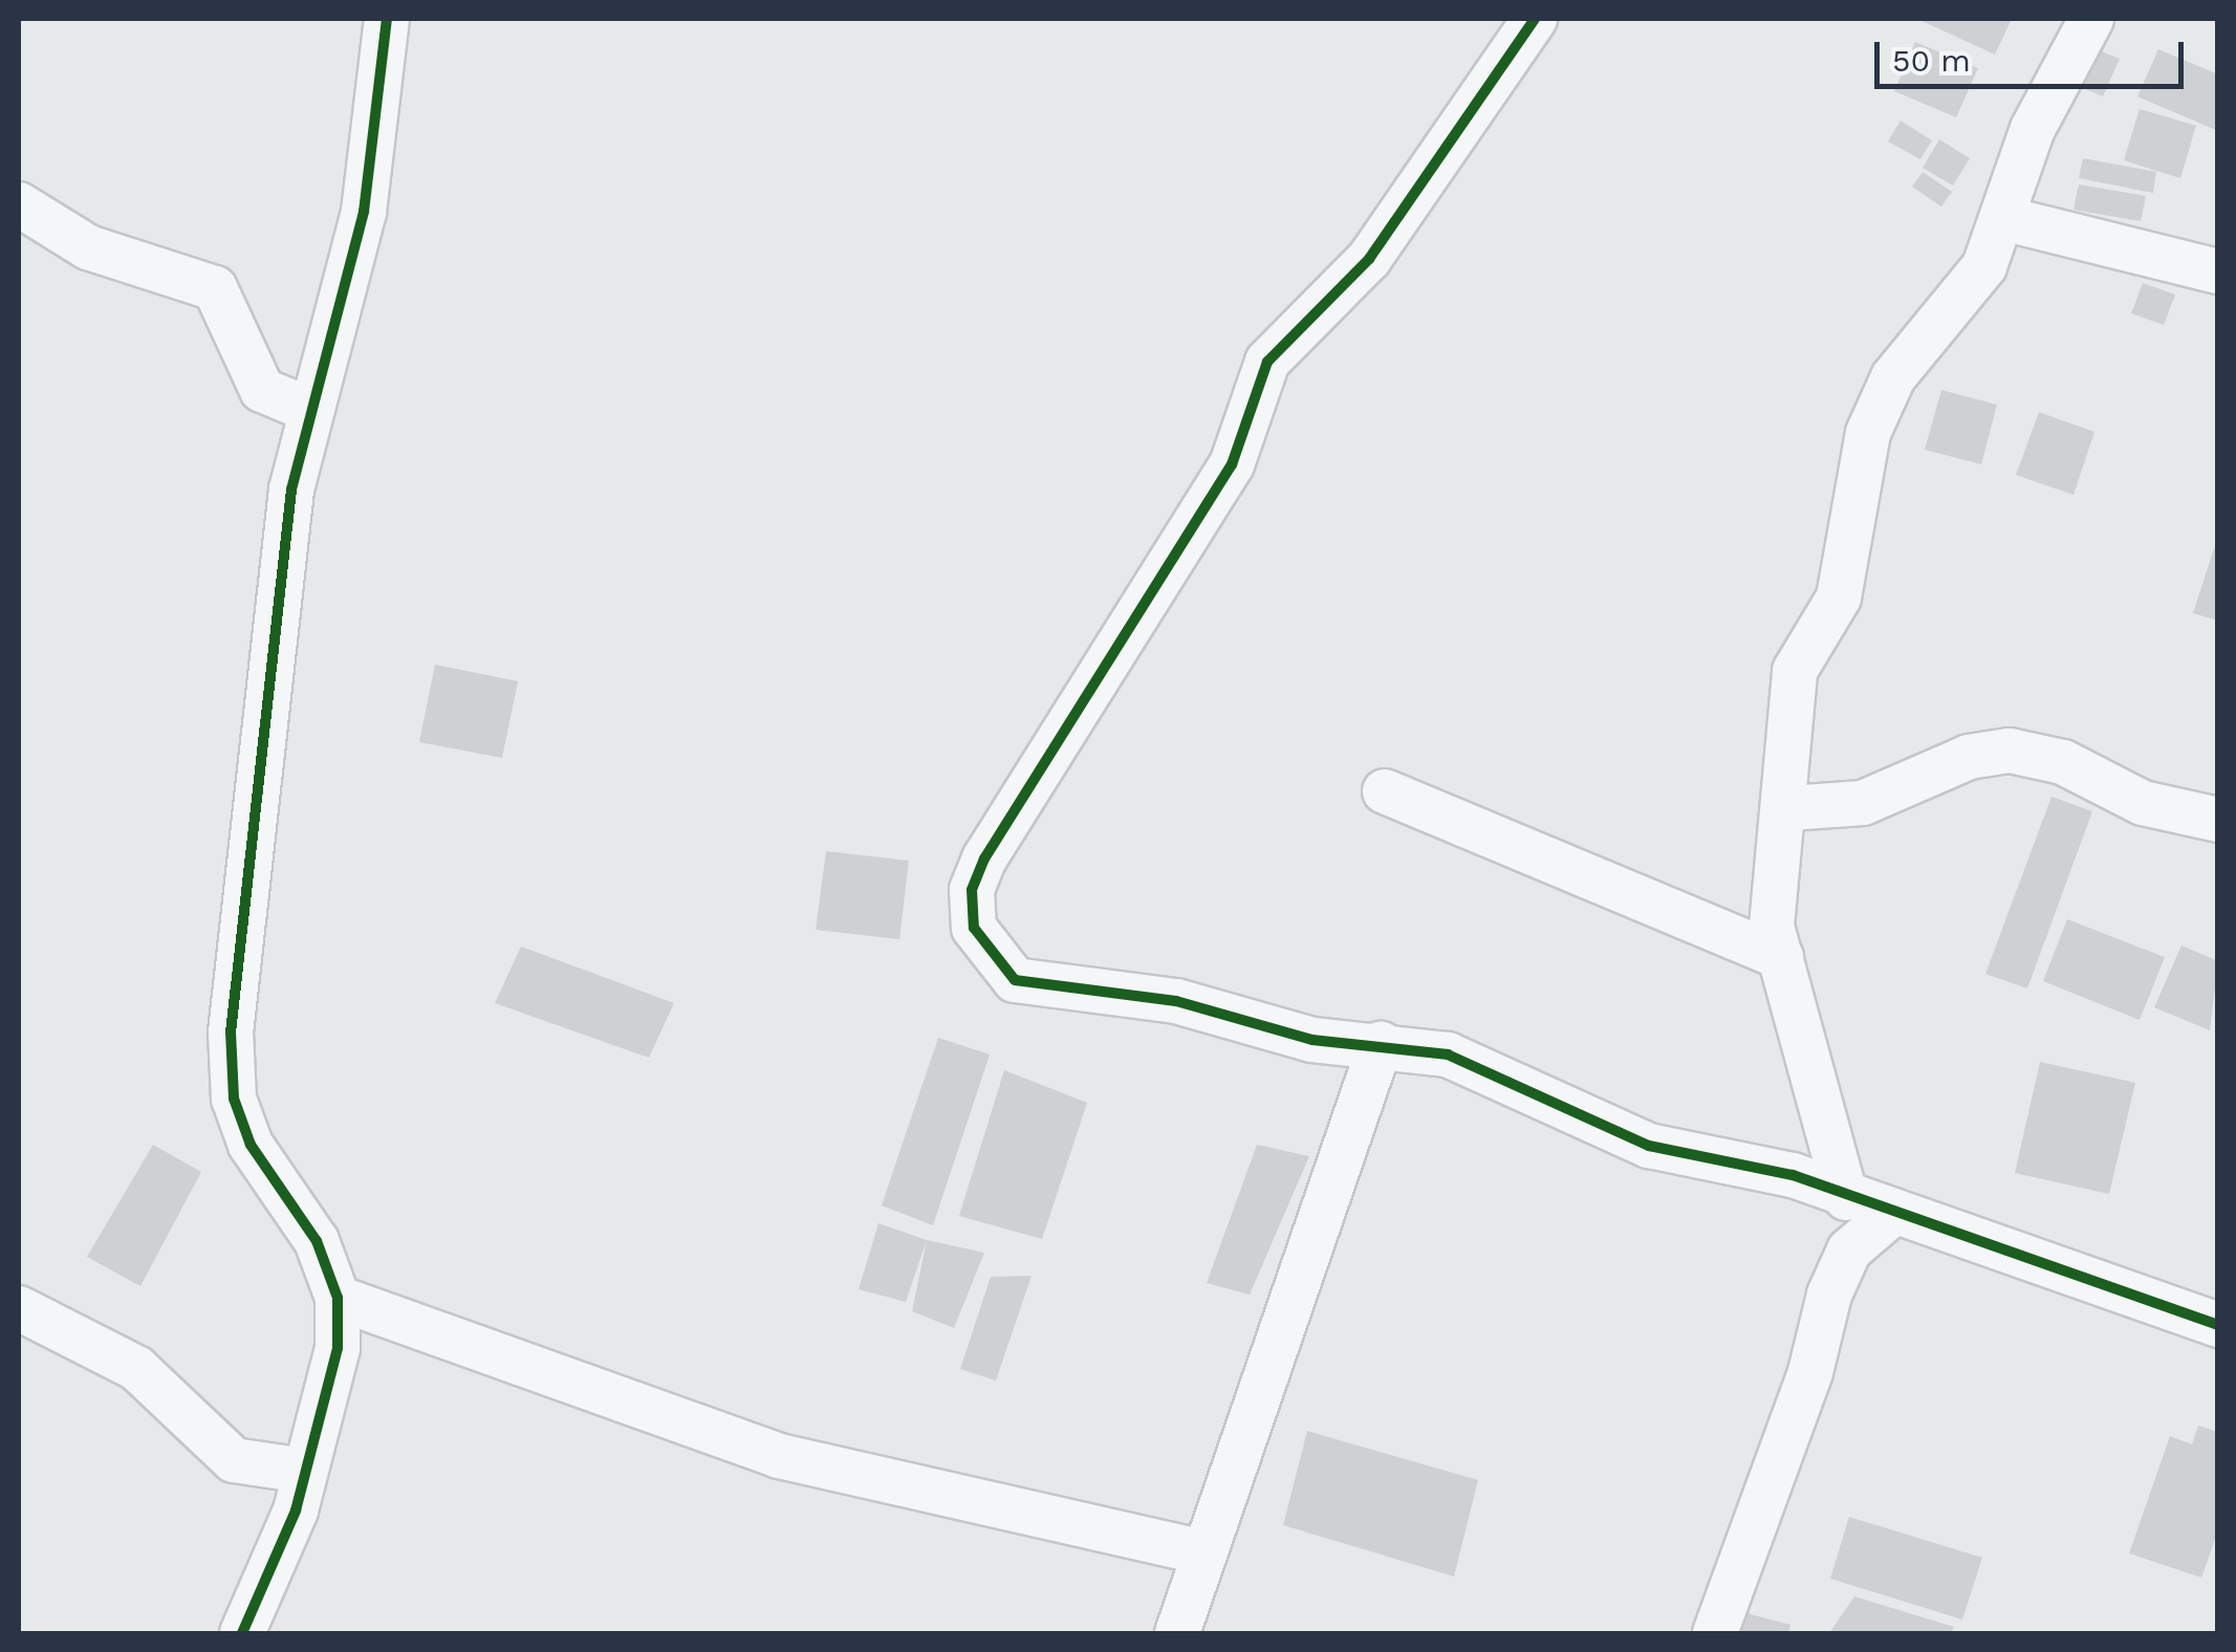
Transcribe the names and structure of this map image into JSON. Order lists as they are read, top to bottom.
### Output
{
  "scale_bar": "50 m"
}
